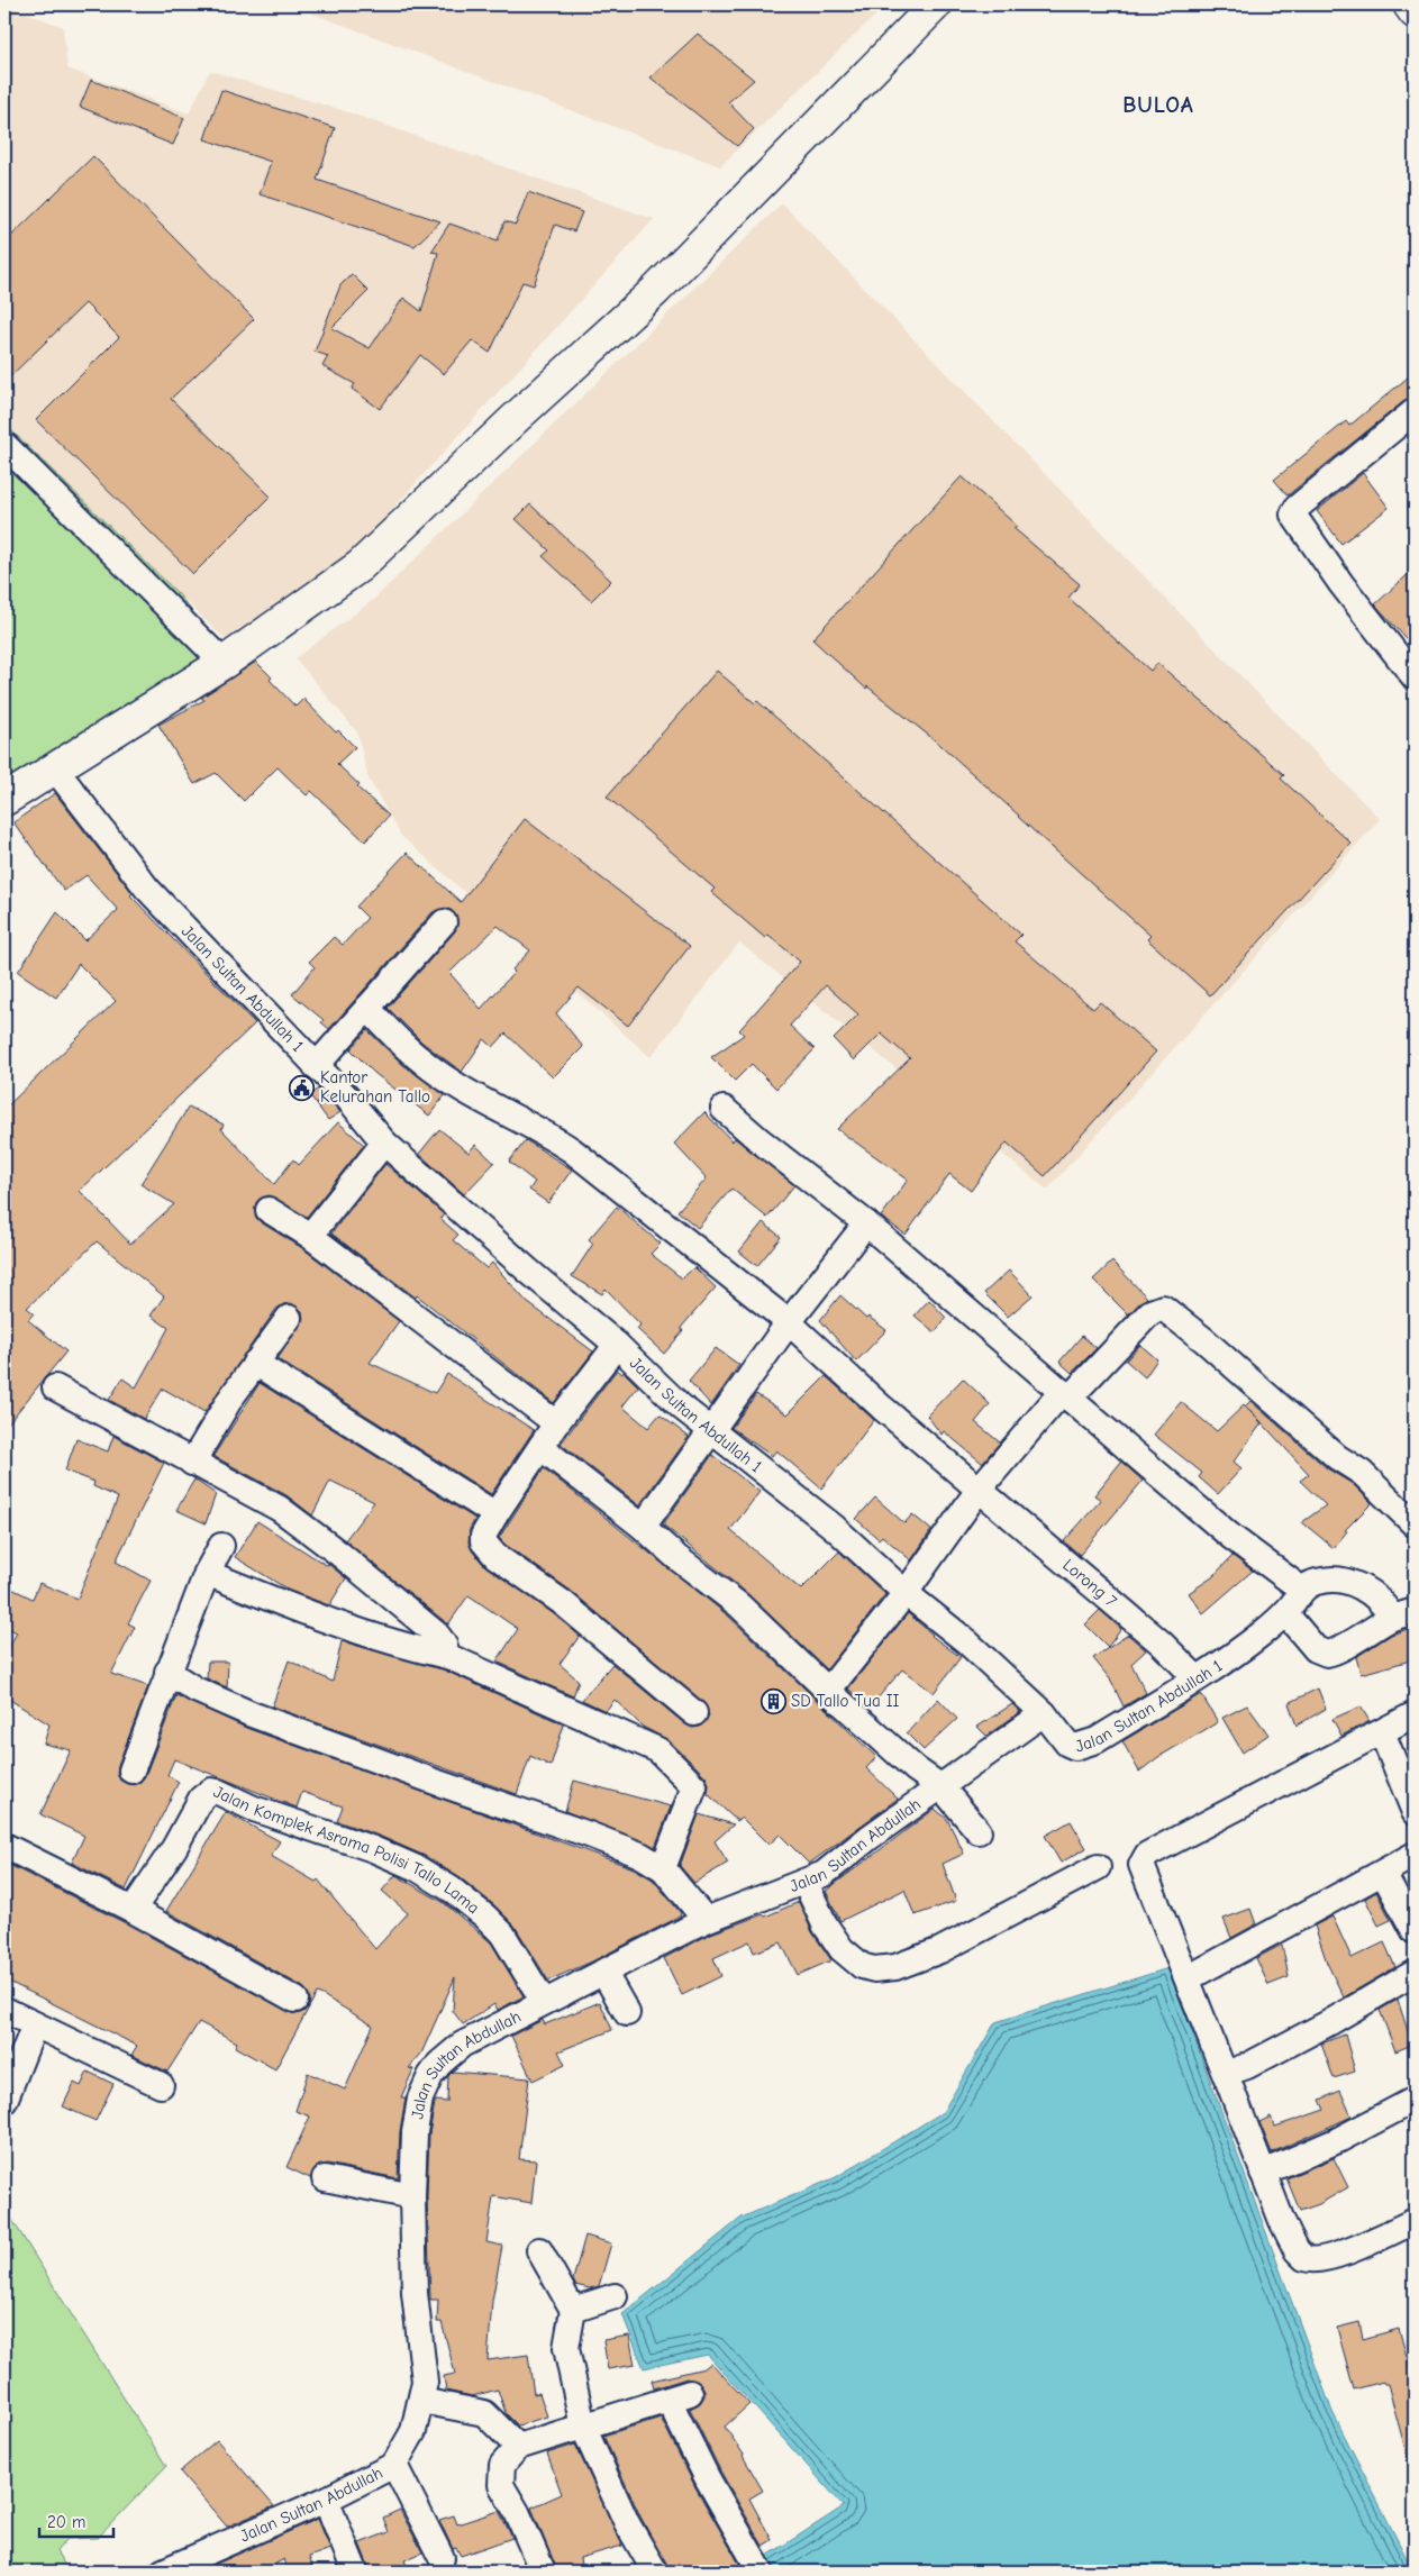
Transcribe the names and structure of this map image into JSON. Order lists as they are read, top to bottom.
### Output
{
  "streets": {
    "street": [
      "Jalan Sultan Abdullah 1",
      "Lorong 7",
      "Jalan Sultan Abdullah",
      "Jalan Komplek Asrama Polisi Tallo Lama"
    ]
  },
  "crossings": [
    ["Jalan Sultan Abdullah 1", "Lorong 7"],
    ["Jalan Sultan Abdullah 1", "Jalan Sultan Abdullah"],
    ["Jalan Sultan Abdullah", "Jalan Komplek Asrama Polisi Tallo Lama"]
  ],
  "districts": ["BULOA"],
  "places": {
    "public building": ["Kantor Kelurahan Tallo"],
    "building": ["SD Tallo Tua II"]
  },
  "scale_bar": "20 m"
}
